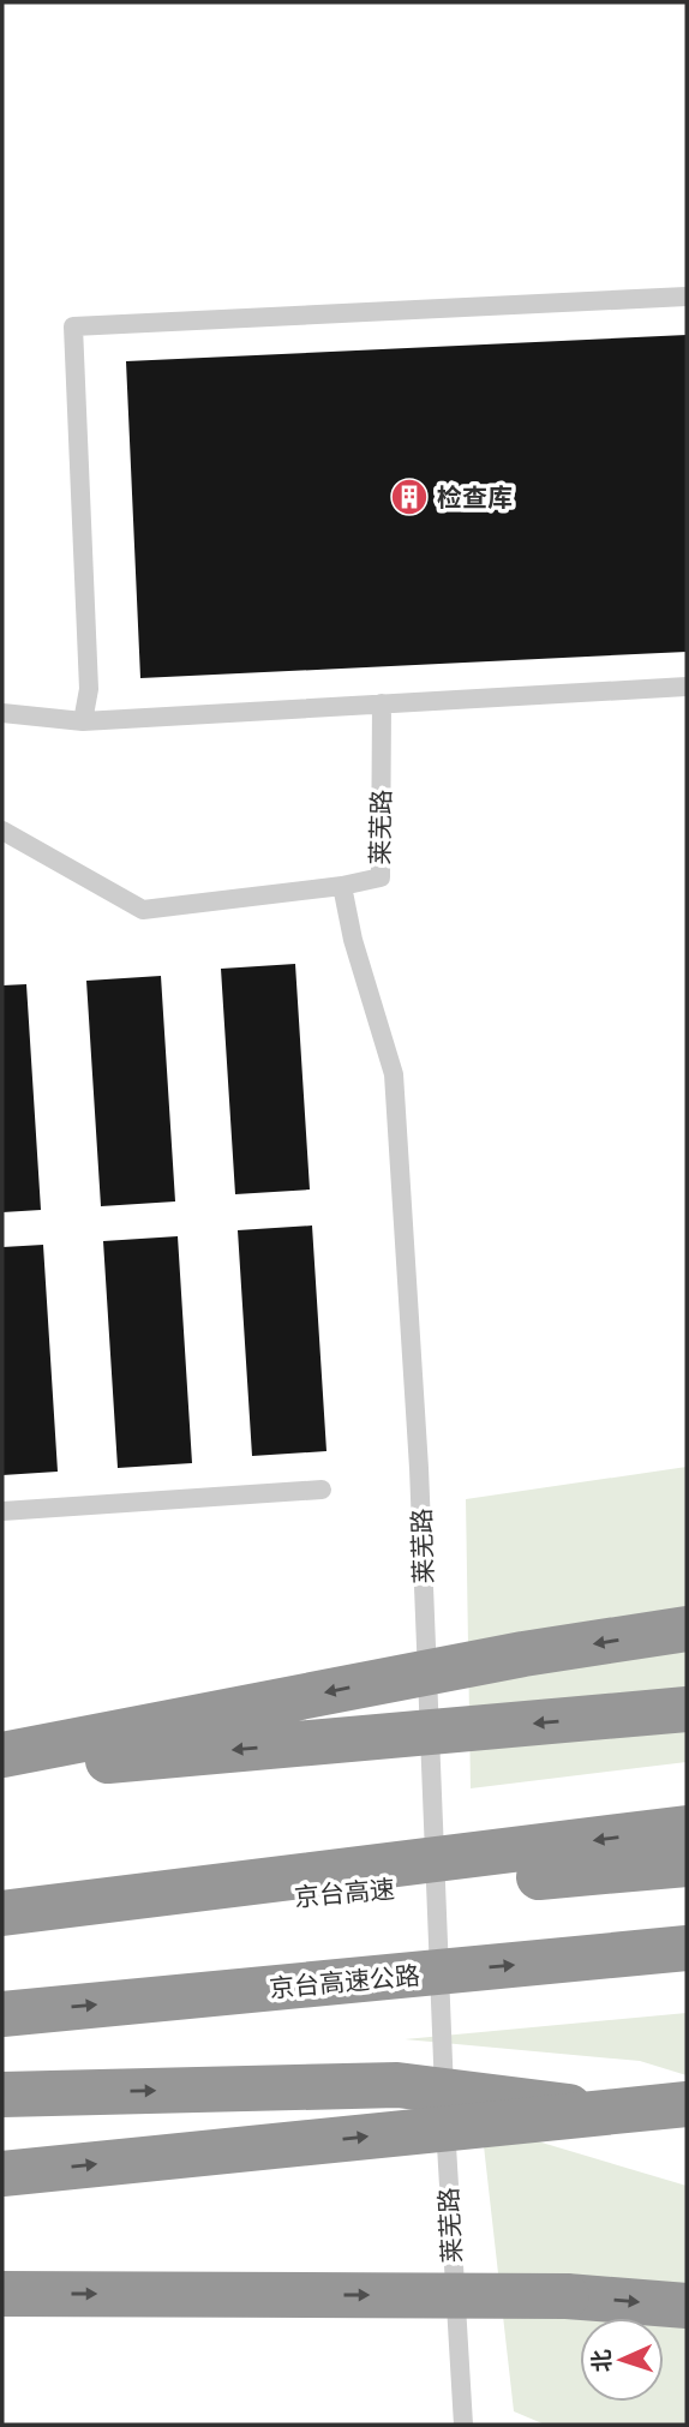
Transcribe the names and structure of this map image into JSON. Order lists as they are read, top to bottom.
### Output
{
  "streets": {
    "highway": ["京台高速", "京台高速公路"],
    "lane": ["莱芜路"]
  },
  "places": {
    "building": ["检查库"]
  },
  "north": "left"
}
